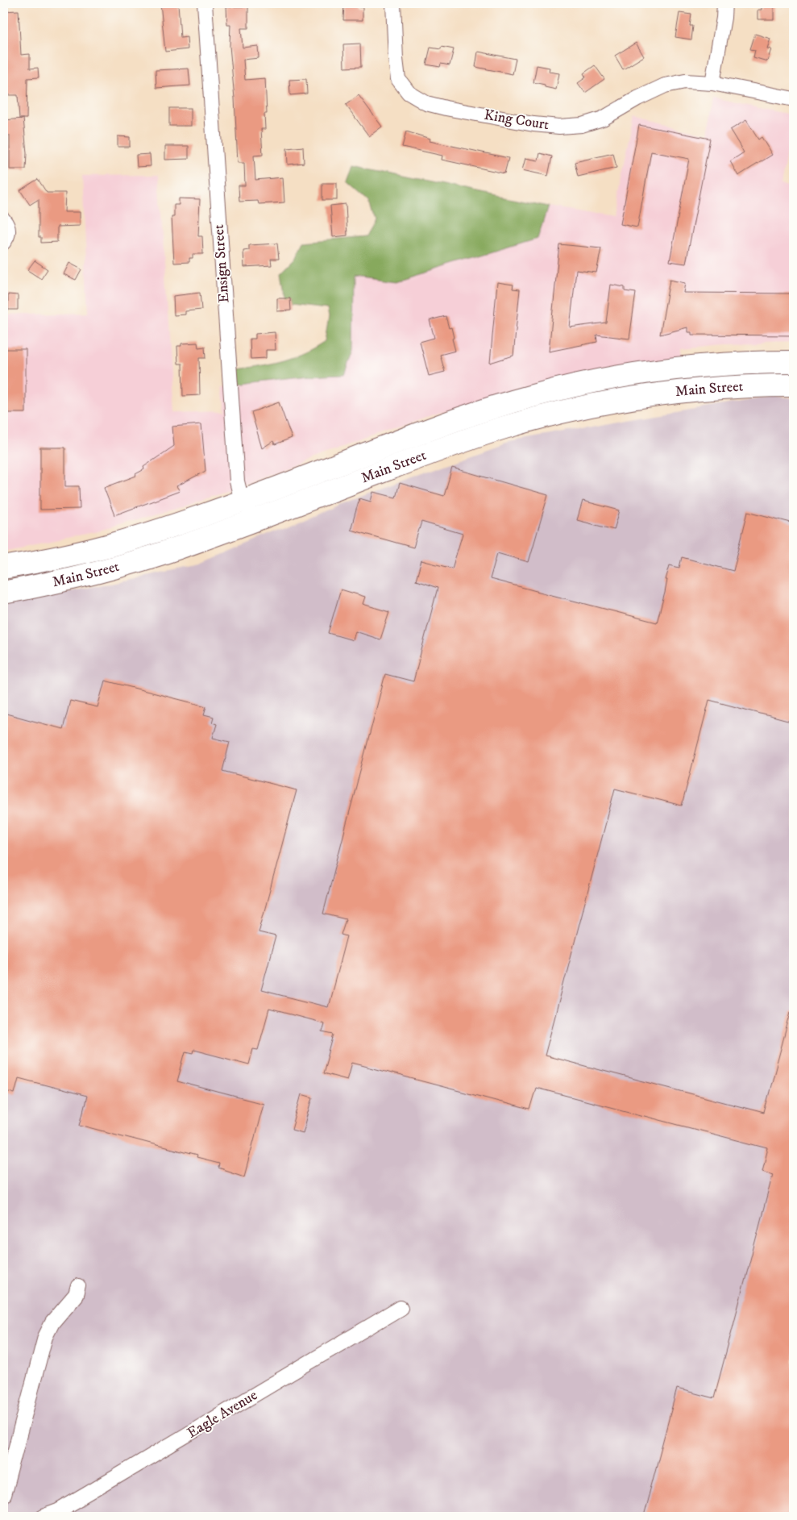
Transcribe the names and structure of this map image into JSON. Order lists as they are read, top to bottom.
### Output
{
  "streets": {
    "main road": ["Main Street"],
    "street": ["King Court", "Ensign Street", "Eagle Avenue"]
  },
  "crossings": [
    ["Ensign Street", "Main Street"]
  ]
}
